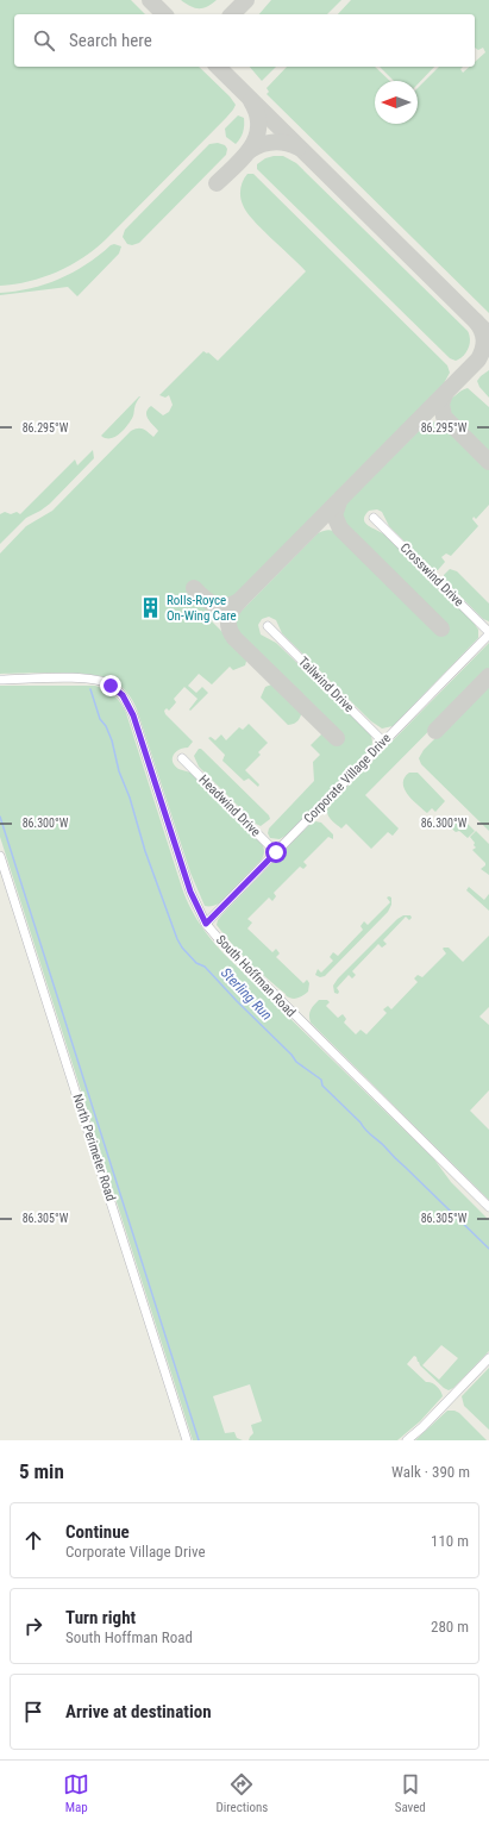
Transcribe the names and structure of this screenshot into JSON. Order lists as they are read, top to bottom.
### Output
{
  "streets": {
    "street": [
      "Crosswind Drive",
      "Tailwind Drive",
      "Corporate Village Drive",
      "Headwind Drive",
      "South Hoffman Road",
      "North Perimeter Road"
    ]
  },
  "crossings": [
    ["Crosswind Drive", "Corporate Village Drive"],
    ["Tailwind Drive", "Corporate Village Drive"],
    ["Corporate Village Drive", "Headwind Drive"],
    ["Corporate Village Drive", "South Hoffman Road"]
  ],
  "water": ["Sterling Run"],
  "places": {
    "building": ["Rolls-Royce On-Wing Care"]
  },
  "north": "left",
  "page": {
    "search": "Search here",
    "heading": ["5 min", "Walk · 390 m"],
    "list": [
      ["Continue", "Corporate Village Drive", "110 m"],
      ["Turn right", "South Hoffman Road", "280 m"],
      "Arrive at destination"
    ],
    "nav": ["Map", "Directions", "Saved"]
  },
  "coordinates": ["86.295°W", "86.300°W", "86.305°W"]
}
